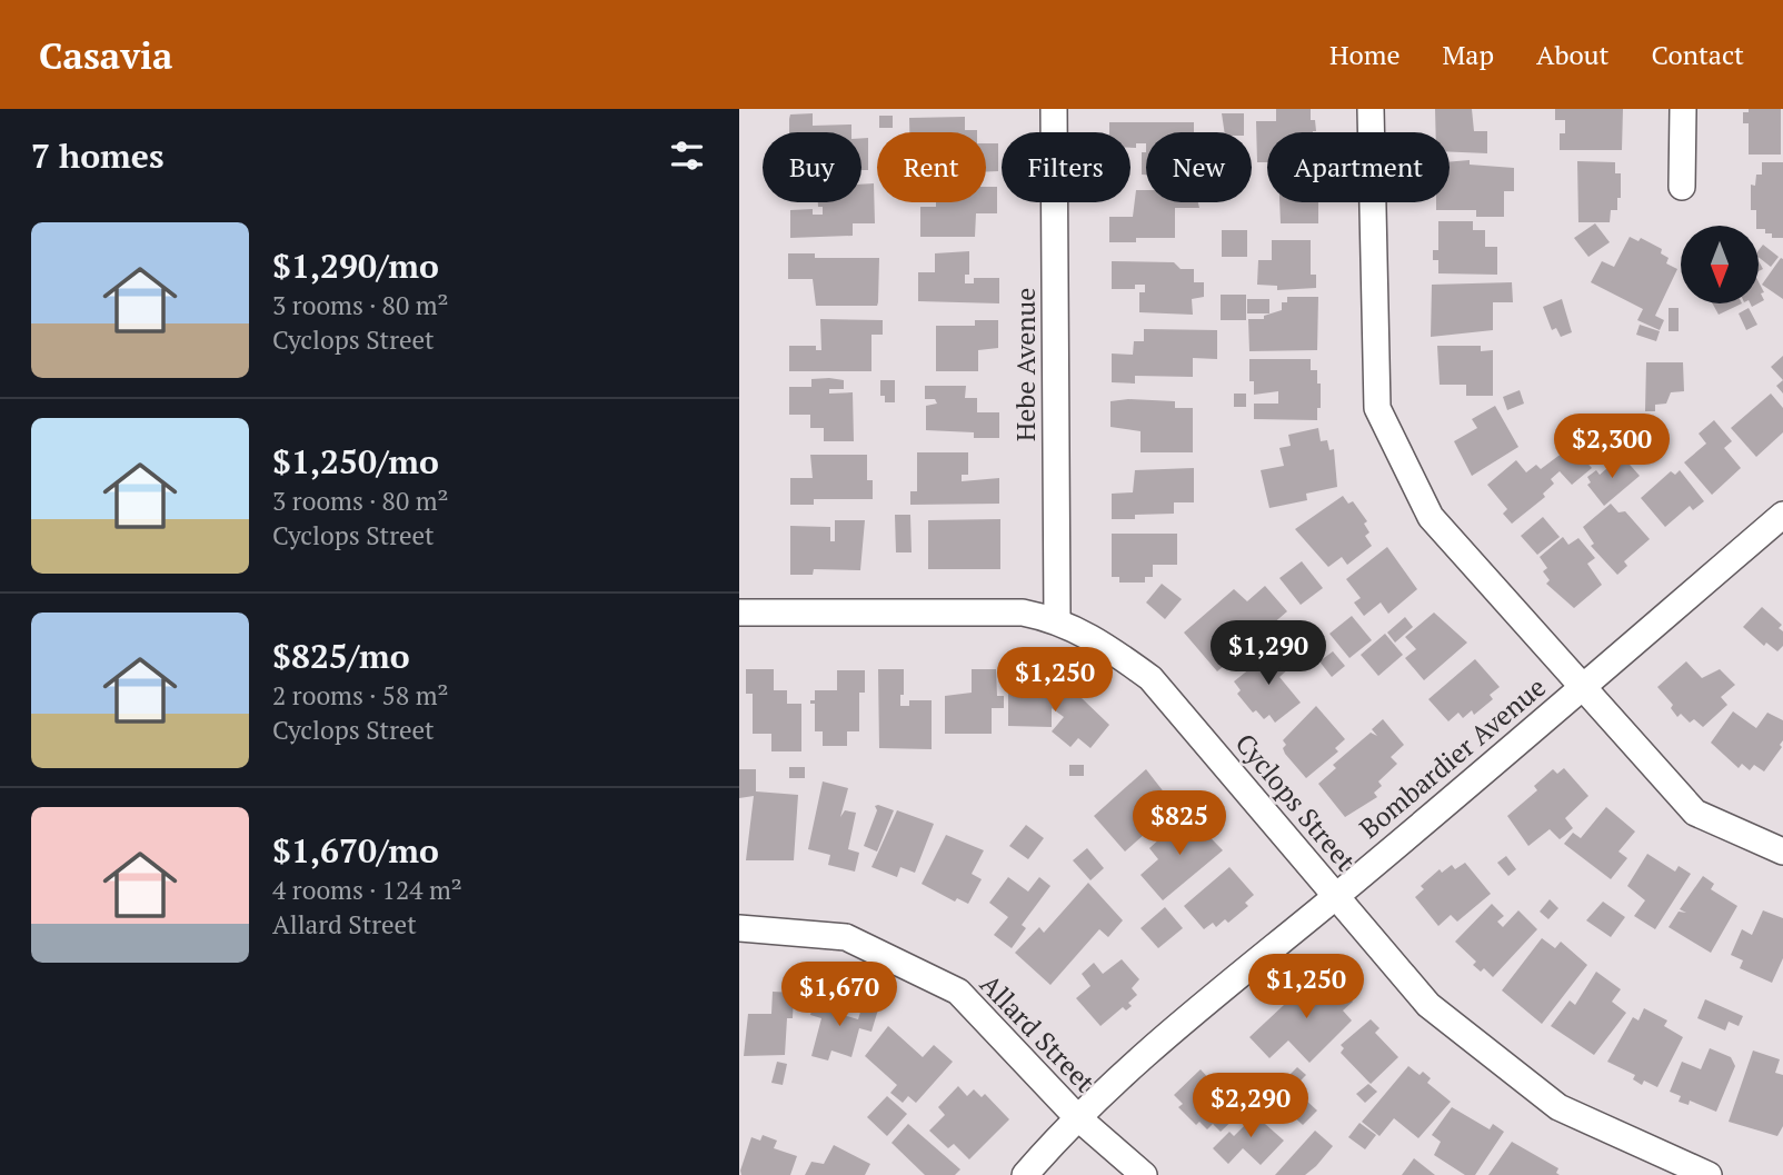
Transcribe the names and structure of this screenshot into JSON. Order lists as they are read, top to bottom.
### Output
{
  "streets": {
    "street": [
      "Hebe Avenue",
      "Bombardier Avenue",
      "Cyclops Street",
      "Allard Street"
    ]
  },
  "crossings": [
    ["Hebe Avenue", "Cyclops Street"],
    ["Bombardier Avenue", "Cyclops Street"],
    ["Bombardier Avenue", "Allard Street"]
  ],
  "north": "bottom",
  "page": {
    "header": "Casavia",
    "nav": [
      "Home",
      "Map",
      "About",
      "Contact"
    ],
    "heading": "7 homes",
    "chip": [
      "Buy",
      "Rent",
      "Filters",
      "New",
      "Apartment"
    ],
    "list": [
      {
        "name": "$1,290/mo",
        "note": "3 rooms · 80 m² · Cyclops Street"
      },
      {
        "name": "$1,250/mo",
        "note": "3 rooms · 80 m² · Cyclops Street"
      },
      {
        "name": "$825/mo",
        "note": "2 rooms · 58 m² · Cyclops Street"
      },
      {
        "name": "$1,670/mo",
        "note": "4 rooms · 124 m² · Allard Street"
      }
    ],
    "price": [
      "$2,300",
      "$1,290",
      "$1,250",
      "$825",
      "$1,250",
      "$1,670",
      "$2,290"
    ]
  }
}
